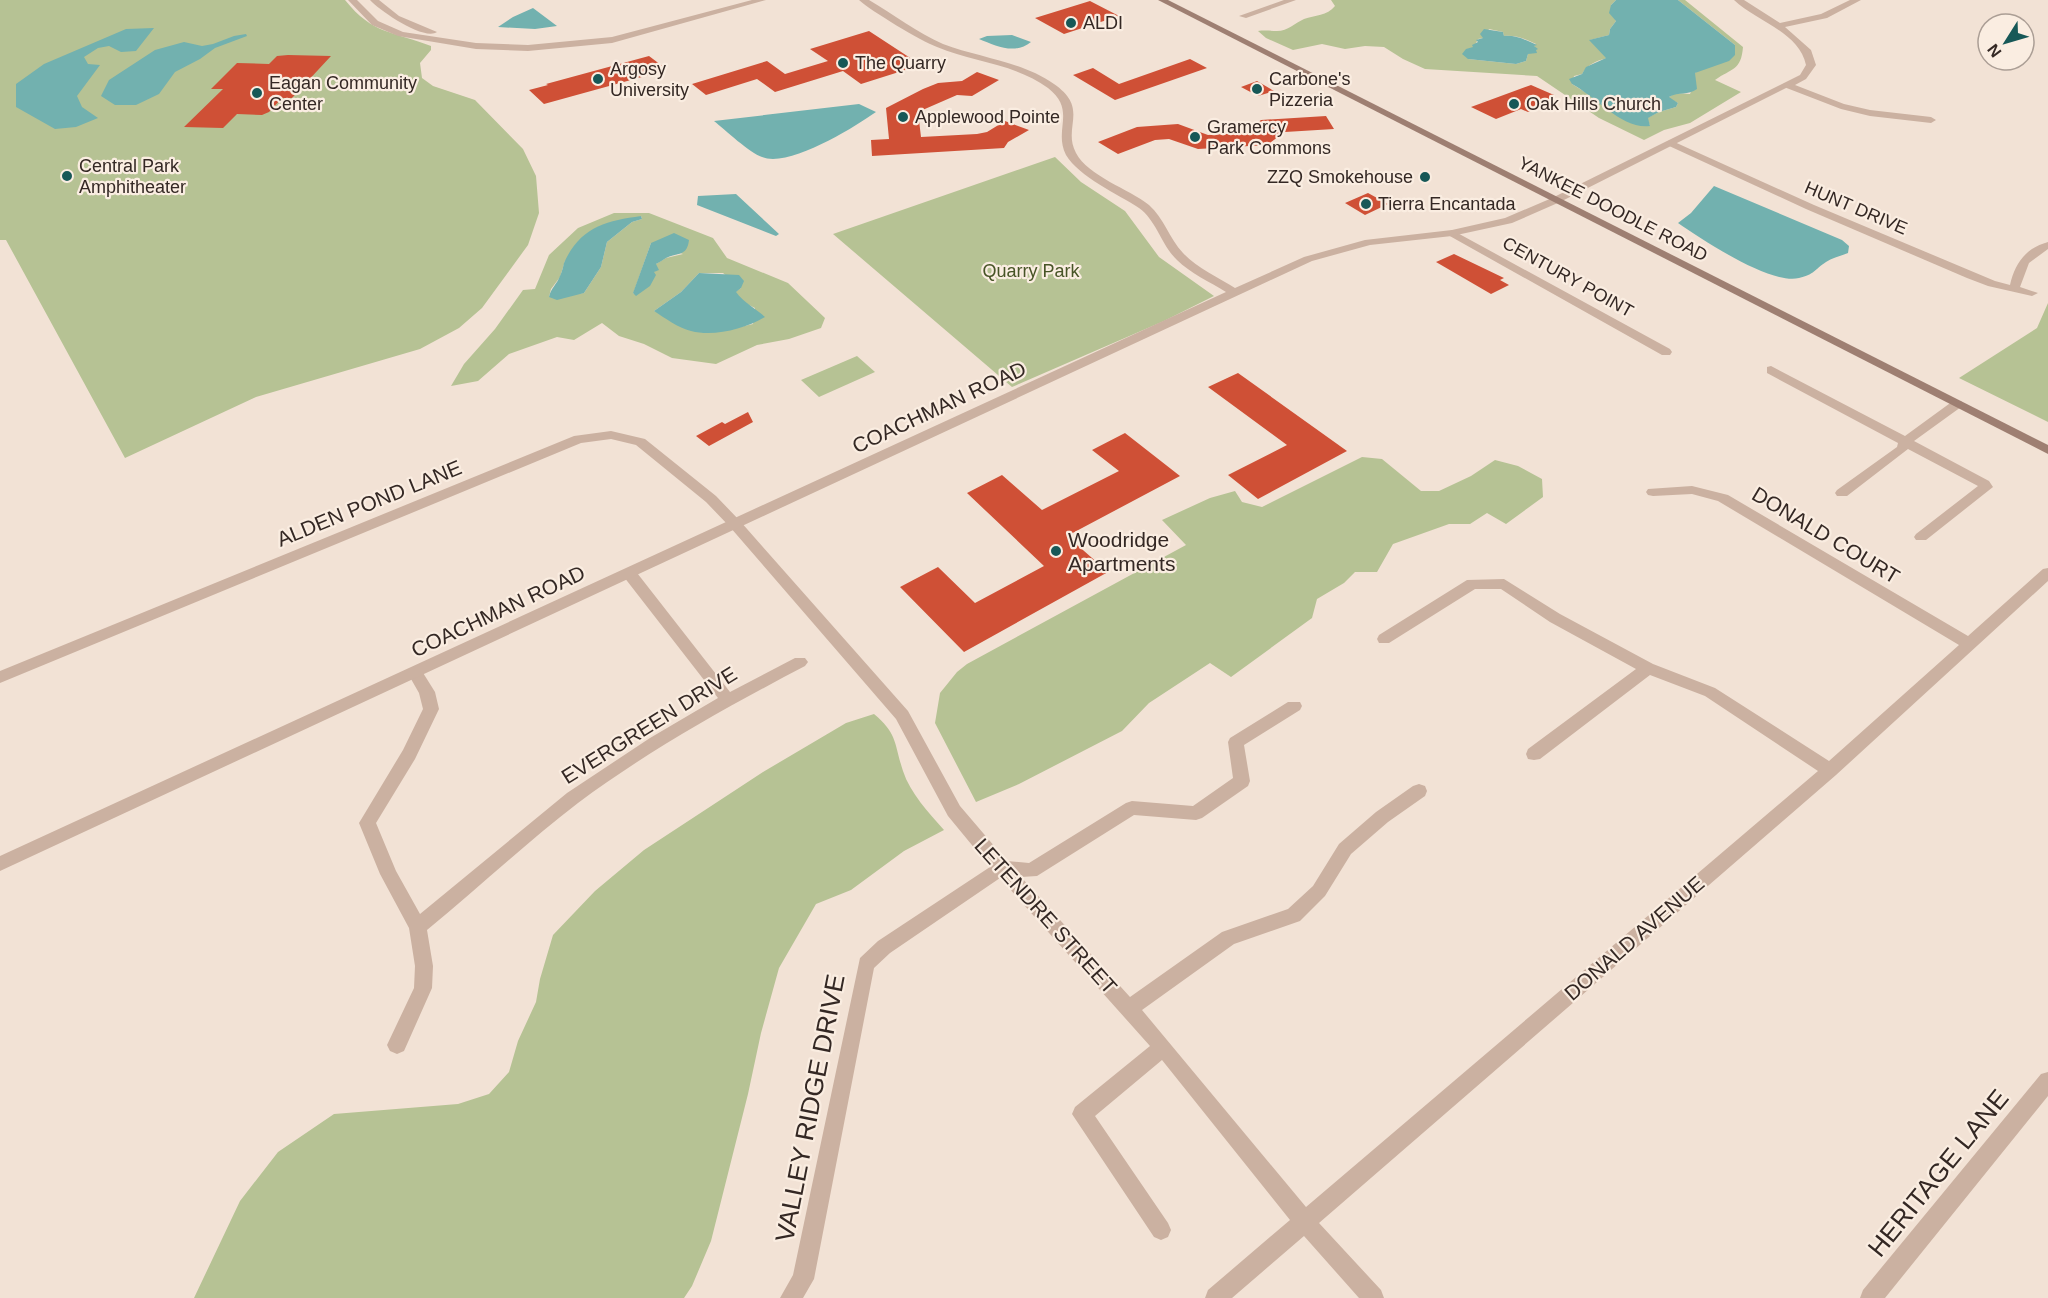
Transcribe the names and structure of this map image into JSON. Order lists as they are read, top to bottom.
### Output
{
  "streets": {
    "main road": ["YANKEE DOODLE ROAD"],
    "street": [
      "HUNT DRIVE",
      "CENTURY POINT",
      "COACHMAN ROAD",
      "ALDEN POND LANE",
      "DONALD COURT",
      "EVERGREEN DRIVE",
      "LETENDRE STREET",
      "DONALD AVENUE",
      "VALLEY RIDGE DRIVE",
      "HERITAGE LANE"
    ]
  },
  "crossings": [
    ["HUNT DRIVE", "COACHMAN ROAD"],
    ["YANKEE DOODLE ROAD", "COACHMAN ROAD"],
    ["CENTURY POINT", "COACHMAN ROAD"],
    ["COACHMAN ROAD", "ALDEN POND LANE"],
    ["COACHMAN ROAD", "LETENDRE STREET"],
    ["ALDEN POND LANE", "LETENDRE STREET"],
    ["DONALD COURT", "DONALD AVENUE"],
    ["LETENDRE STREET", "DONALD AVENUE"],
    ["LETENDRE STREET", "VALLEY RIDGE DRIVE"]
  ],
  "parks": ["Quarry Park"],
  "places": [
    "ALDI",
    "The Quarry",
    "Argosy University",
    "Carbone's Pizzeria",
    "Eagan Community Center",
    "Oak Hills Church",
    "Applewood Pointe",
    "Gramercy Park Commons",
    "Central Park Amphitheater",
    "ZZQ Smokehouse",
    "Tierra Encantada",
    "Woodridge Apartments"
  ],
  "north": "bottom left"
}
